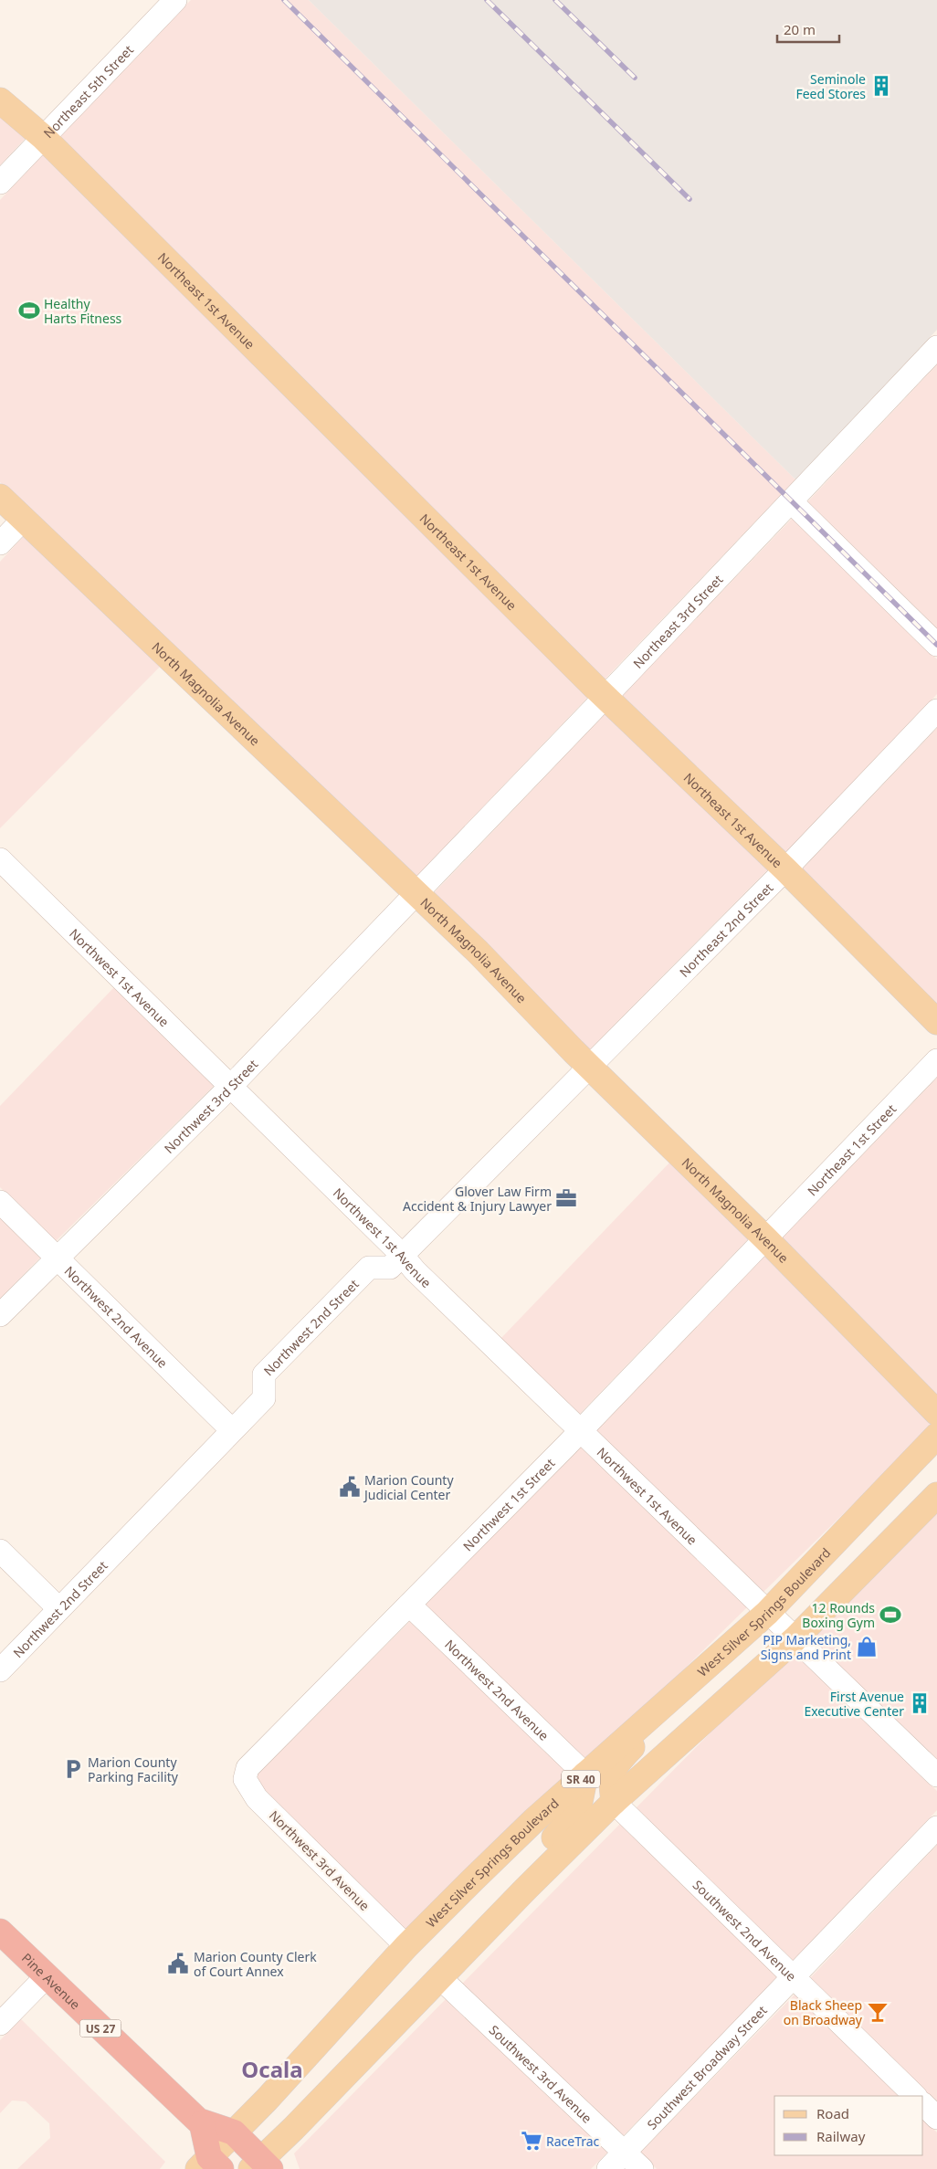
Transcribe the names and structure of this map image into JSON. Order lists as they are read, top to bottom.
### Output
{
  "streets": {
    "highway": ["Pine Avenue", "US 27"],
    "main road": [
      "Northeast 1st Avenue",
      "North Magnolia Avenue",
      "West Silver Springs Boulevard",
      "SR 40"
    ],
    "street": [
      "Northeast 5th Street",
      "Northeast 3rd Street",
      "Northeast 2nd Street",
      "Northwest 1st Avenue",
      "Northwest 3rd Street",
      "Northeast 1st Street",
      "Northwest 2nd Avenue",
      "Northwest 2nd Street",
      "Northwest 1st Street",
      "Northwest 3rd Avenue",
      "Southwest 2nd Avenue",
      "Southwest Broadway Street",
      "Southwest 3rd Avenue"
    ]
  },
  "crossings": [
    ["Northeast 5th Street", "Northeast 1st Avenue"],
    ["Northeast 1st Avenue", "Northeast 3rd Street"],
    ["Northeast 1st Avenue", "Northeast 2nd Street"],
    ["Northeast 3rd Street", "North Magnolia Avenue"],
    ["Northeast 3rd Street", "Northwest 3rd Street"],
    ["North Magnolia Avenue", "Northeast 2nd Street"],
    ["North Magnolia Avenue", "Northwest 3rd Street"],
    ["North Magnolia Avenue", "Northeast 1st Street"],
    ["North Magnolia Avenue", "Northwest 2nd Street"],
    ["North Magnolia Avenue", "Northwest 1st Street"],
    ["Northeast 2nd Street", "Northwest 2nd Street"],
    ["Northwest 1st Avenue", "Northwest 3rd Street"],
    ["Northwest 1st Avenue", "Northwest 2nd Street"],
    ["Northwest 1st Avenue", "Northwest 1st Street"],
    ["Northwest 1st Avenue", "West Silver Springs Boulevard"],
    ["Northwest 3rd Street", "Northwest 2nd Avenue"],
    ["Northeast 1st Street", "Northwest 1st Street"],
    ["Northwest 2nd Avenue", "Northwest 2nd Street"],
    ["Northwest 2nd Avenue", "Northwest 1st Street"],
    ["Northwest 2nd Avenue", "West Silver Springs Boulevard"],
    ["Northwest 1st Street", "Northwest 3rd Avenue"],
    ["West Silver Springs Boulevard", "Northwest 3rd Avenue"],
    ["West Silver Springs Boulevard", "Pine Avenue"],
    ["Southwest 2nd Avenue", "Southwest Broadway Street"],
    ["Southwest Broadway Street", "Southwest 3rd Avenue"]
  ],
  "districts": ["Ocala"],
  "places": {
    "building": ["Seminole Feed Stores", "First Avenue Executive Center"],
    "sports": ["Healthy Harts Fitness", "12 Rounds Boxing Gym"],
    "office": ["Glover Law Firm Accident & Injury Lawyer"],
    "public building": ["Marion County Judicial Center", "Marion County Clerk of Court Annex"],
    "shop": ["PIP Marketing, Signs and Print"],
    "parking": ["Marion County Parking Facility"],
    "bar": ["Black Sheep on Broadway"],
    "supermarket": ["RaceTrac"]
  },
  "legend": ["Road", "Railway"],
  "scale_bar": "20 m"
}
